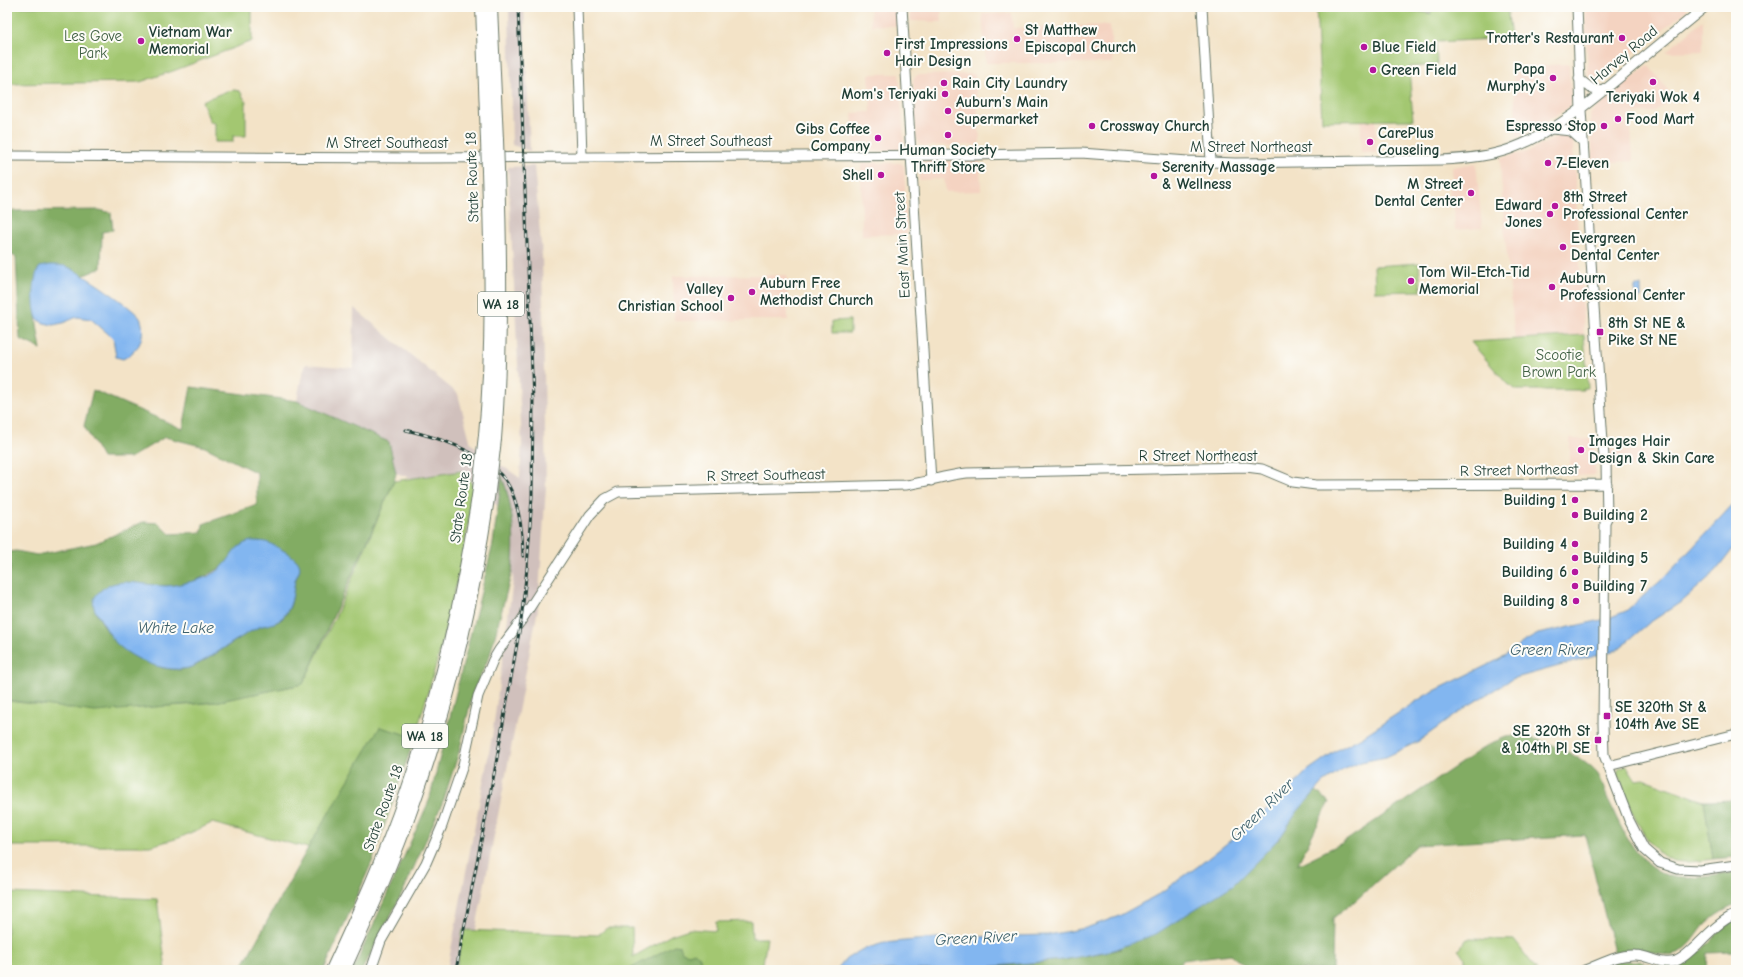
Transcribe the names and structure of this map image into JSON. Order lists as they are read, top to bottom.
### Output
{
  "streets": {
    "highway": ["State Route 18", "WA 18"],
    "main road": [
      "Harvey Road",
      "M Street Southeast",
      "M Street Northeast",
      "East Main Street",
      "R Street Northeast",
      "R Street Southeast"
    ]
  },
  "crossings": [
    ["Harvey Road", "M Street Northeast"],
    ["M Street Southeast", "M Street Northeast"],
    ["M Street Southeast", "East Main Street"],
    ["M Street Northeast", "East Main Street"],
    ["East Main Street", "R Street Northeast"],
    ["East Main Street", "R Street Southeast"],
    ["R Street Northeast", "R Street Southeast"]
  ],
  "water": ["White Lake", "Green River"],
  "parks": ["Les Gove Park", "Scootie Brown Park"],
  "places": {
    "other": [
      "Trotter's Restaurant",
      "St Matthew Episcopal Church",
      "Vietnam War Memorial",
      "Blue Field",
      "First Impressions Hair Design",
      "Green Field",
      "Papa Murphy's",
      "Teriyaki Wok 4",
      "Rain City Laundry",
      "Mom's Teriyaki",
      "Auburn's Main Supermarket",
      "Food Mart",
      "Crossway Church",
      "Espresso Stop",
      "Human Society Thrift Store",
      "Gibs Coffee Company",
      "CarePlus Couseling",
      "7-Eleven",
      "Shell",
      "Serenity Massage & Wellness",
      "M Street Dental Center",
      "8th Street Professional Center",
      "Edward Jones",
      "Evergreen Dental Center",
      "Tom Wil-Etch-Tid Memorial",
      "Auburn Professional Center",
      "Auburn Free Methodist Church",
      "Valley Christian School",
      "Images Hair Design & Skin Care",
      "Building 1",
      "Building 2",
      "Building 4",
      "Building 5",
      "Building 6",
      "Building 7",
      "Building 8"
    ],
    "transit": ["8th St NE & Pike St NE", "SE 320th St & 104th Ave SE", "SE 320th St & 104th Pl SE"]
  }
}
